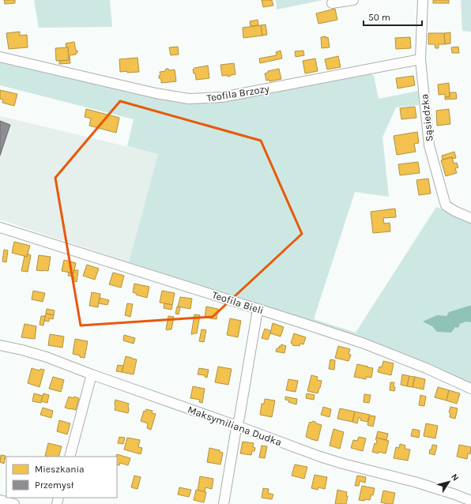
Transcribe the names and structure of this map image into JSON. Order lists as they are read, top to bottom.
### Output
{
  "streets": {
    "street": [
      "Teofila Brzozy",
      "Sąsiedzka",
      "Teofila Bieli",
      "Maksymiliana Dudka"
    ]
  },
  "crossings": [
    ["Teofila Brzozy", "Sąsiedzka"]
  ],
  "legend": ["Mieszkania", "Przemysł"],
  "scale_bar": "50 m",
  "north": "top right"
}
